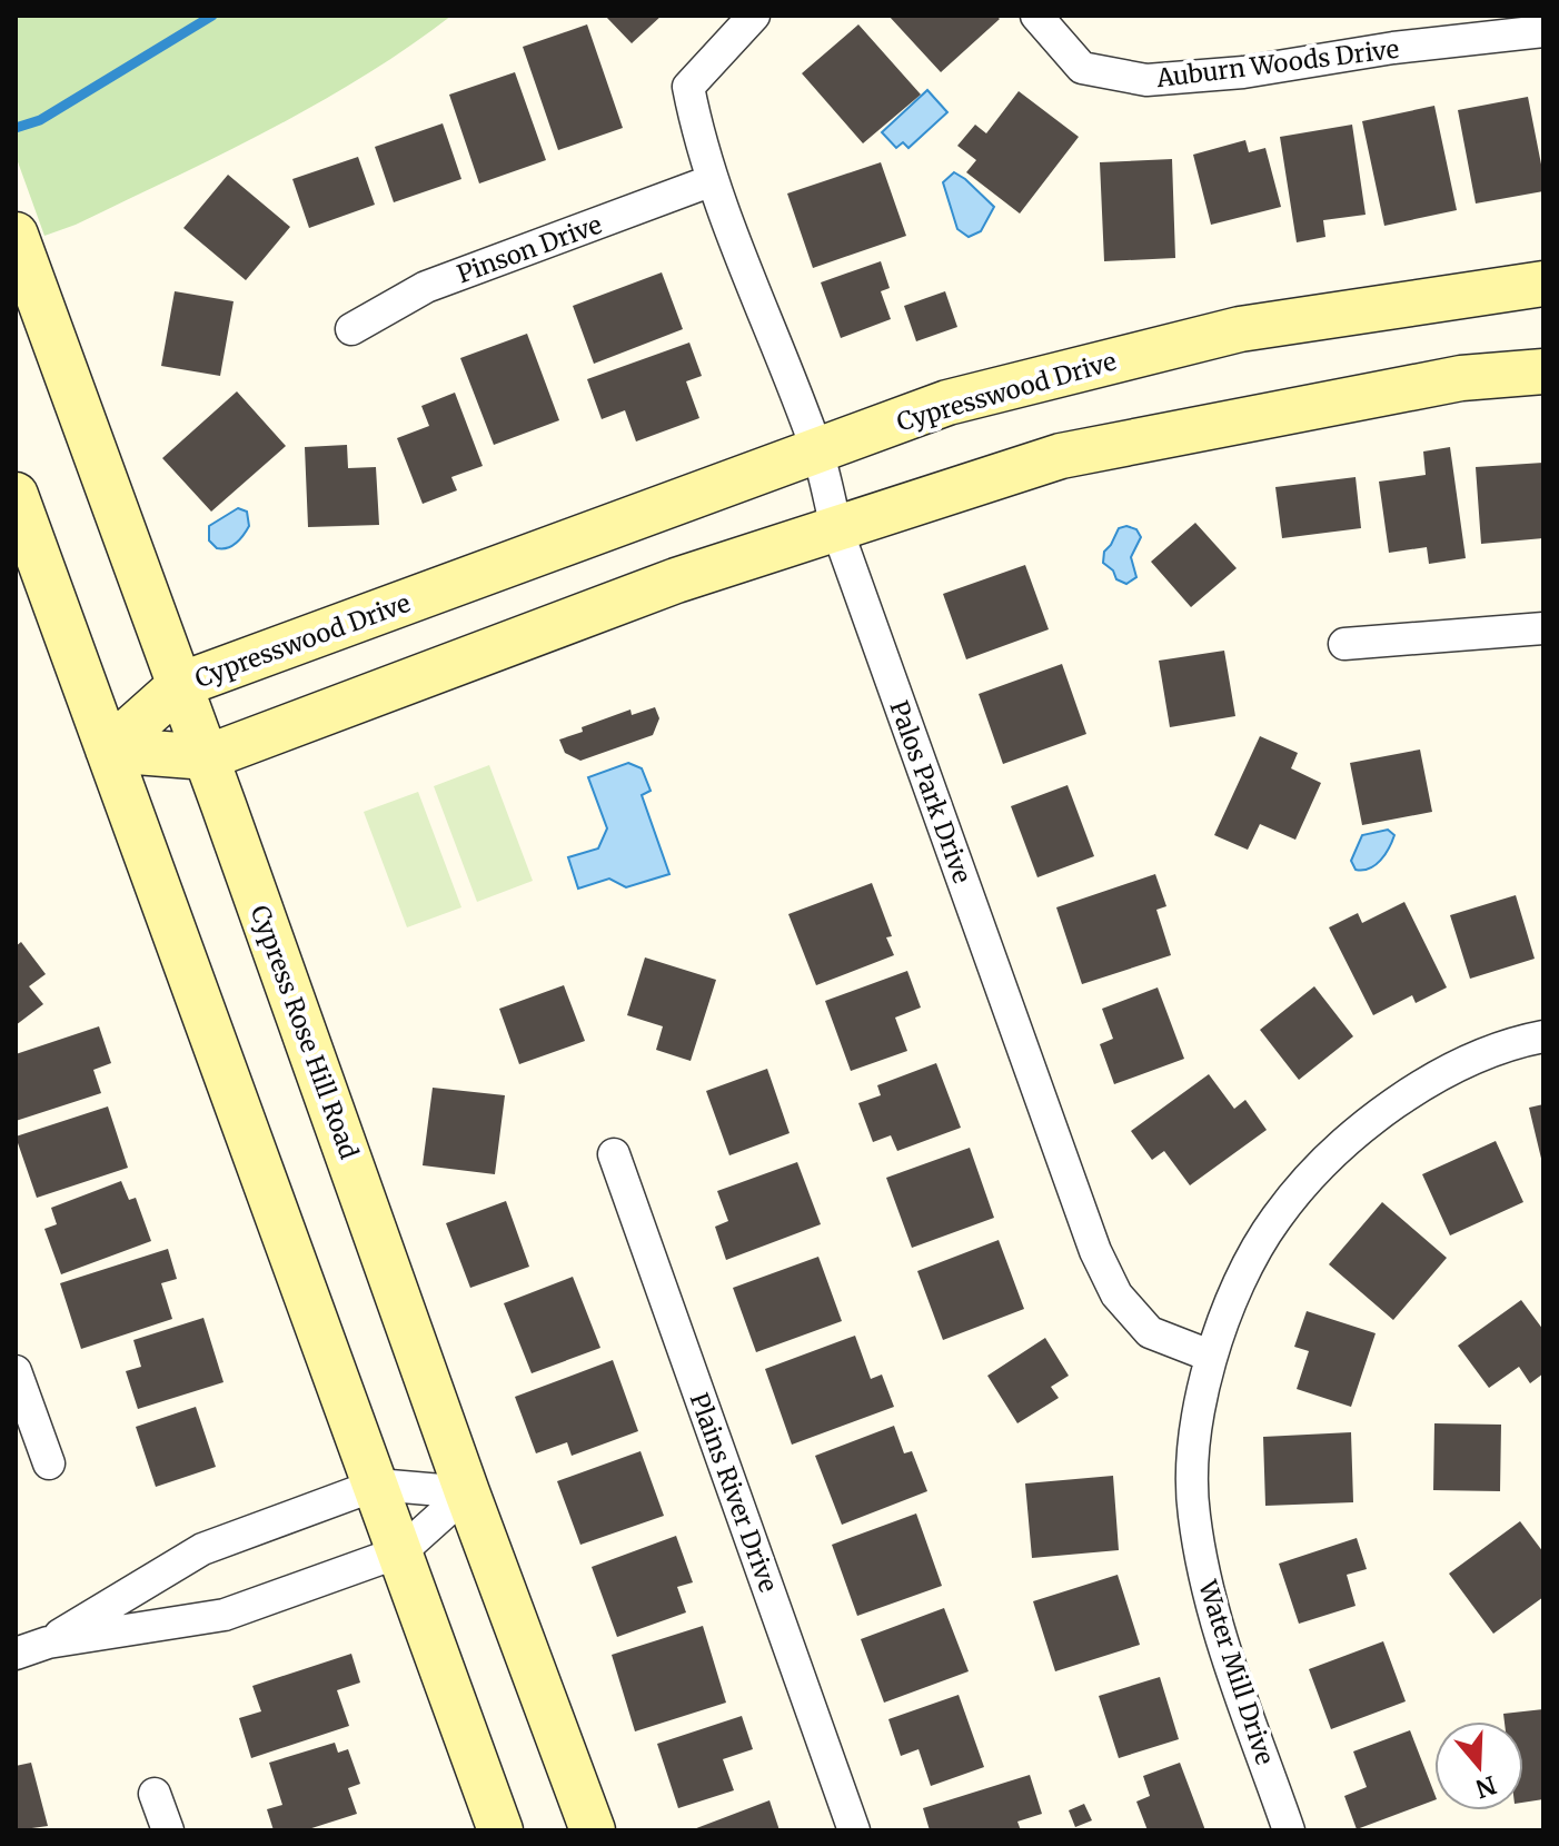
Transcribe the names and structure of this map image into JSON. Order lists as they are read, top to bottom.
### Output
{
  "streets": {
    "main road": ["Cypresswood Drive", "Cypress Rose Hill Road"],
    "street": [
      "Auburn Woods Drive",
      "Pinson Drive",
      "Palos Park Drive",
      "Plains River Drive",
      "Water Mill Drive"
    ]
  },
  "crossings": [
    ["Pinson Drive", "Palos Park Drive"],
    ["Cypresswood Drive", "Palos Park Drive"],
    ["Cypresswood Drive", "Cypress Rose Hill Road"],
    ["Palos Park Drive", "Water Mill Drive"]
  ],
  "north": "bottom"
}
